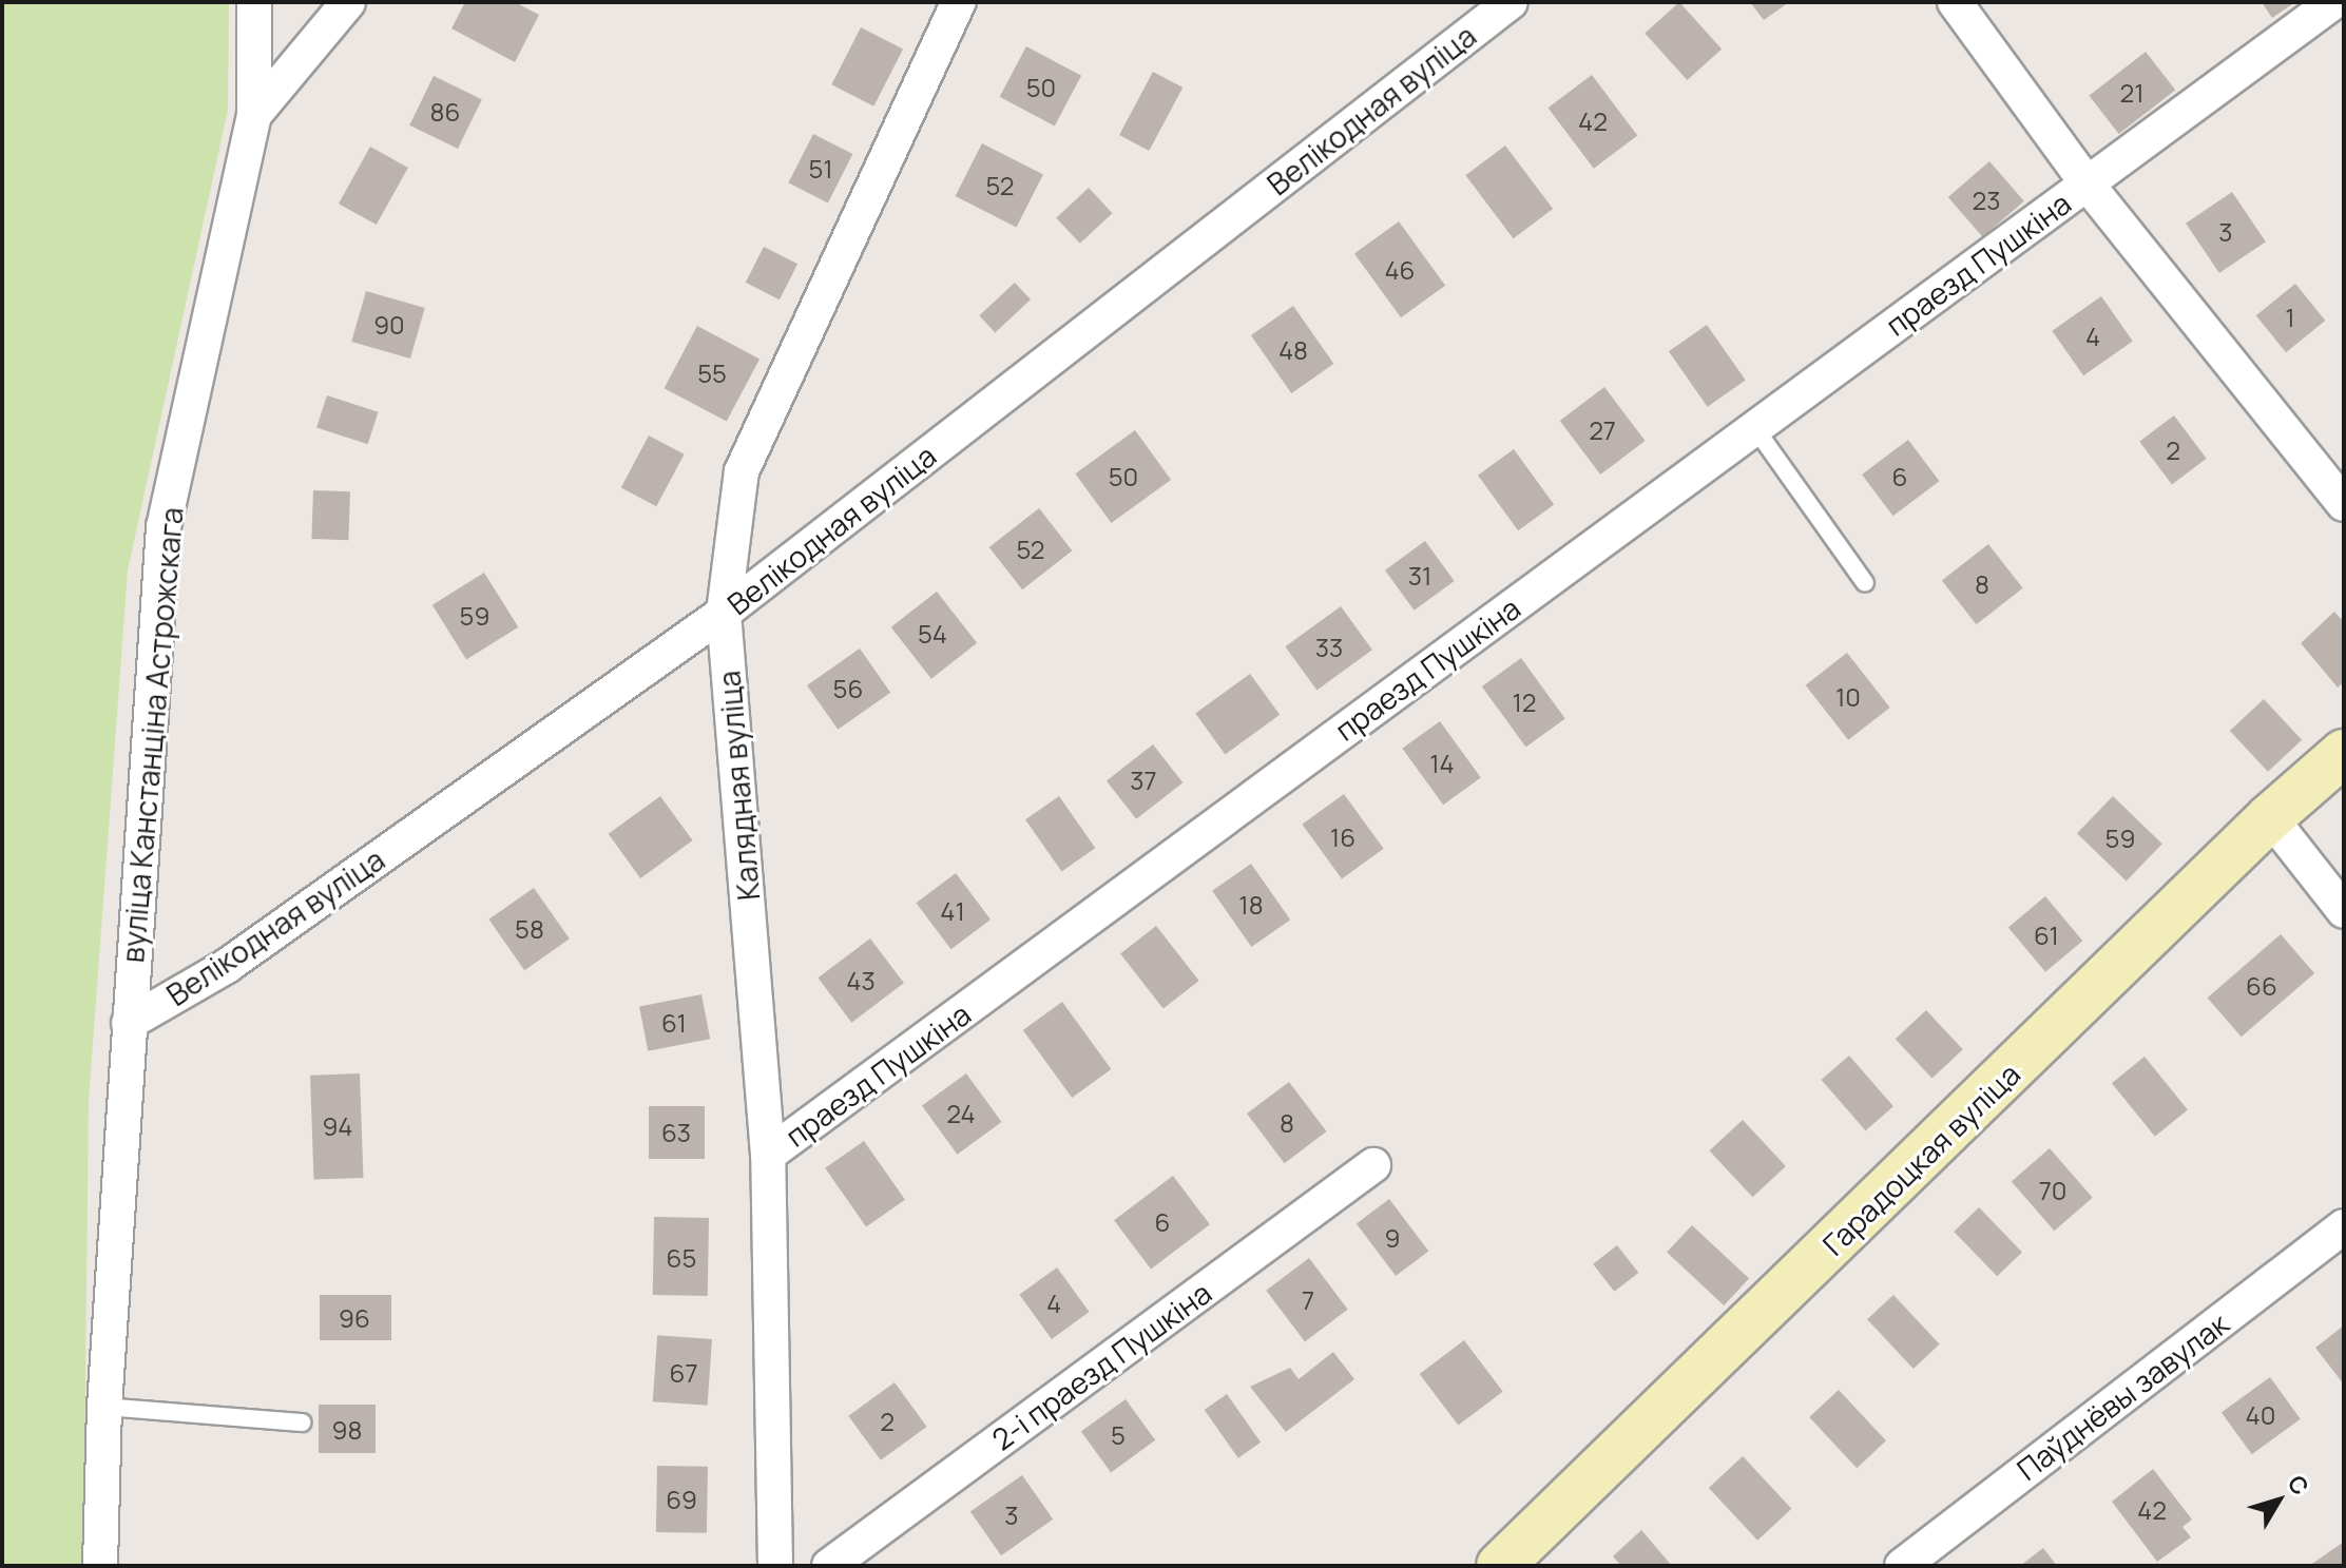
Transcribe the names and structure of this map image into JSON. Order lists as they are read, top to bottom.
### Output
{
  "streets": {
    "street": [
      "Велікодная вуліца",
      "праезд Пушкіна",
      "вуліца Канстанціна Астрожскага",
      "Калядная вуліца",
      "Гарадоцкая вуліца",
      "2-і праезд Пушкіна",
      "Паўднёвы завулак"
    ]
  },
  "crossings": [
    ["Велікодная вуліца", "вуліца Канстанціна Астрожскага"],
    ["Велікодная вуліца", "Калядная вуліца"],
    ["праезд Пушкіна", "Калядная вуліца"]
  ],
  "house_numbers": [
    "50",
    "21",
    "86",
    "42",
    "51",
    "52",
    "23",
    "3",
    "46",
    "1",
    "90",
    "4",
    "48",
    "55",
    "27",
    "2",
    "50",
    "6",
    "52",
    "31",
    "8",
    "59",
    "54",
    "33",
    "56",
    "10",
    "12",
    "14",
    "37",
    "16",
    "59",
    "18",
    "41",
    "58",
    "61",
    "43",
    "66",
    "61",
    "24",
    "8",
    "94",
    "63",
    "70",
    "6",
    "9",
    "65",
    "7",
    "4",
    "96",
    "67",
    "40",
    "2",
    "98",
    "5",
    "69",
    "42",
    "3"
  ],
  "north": "top right"
}
